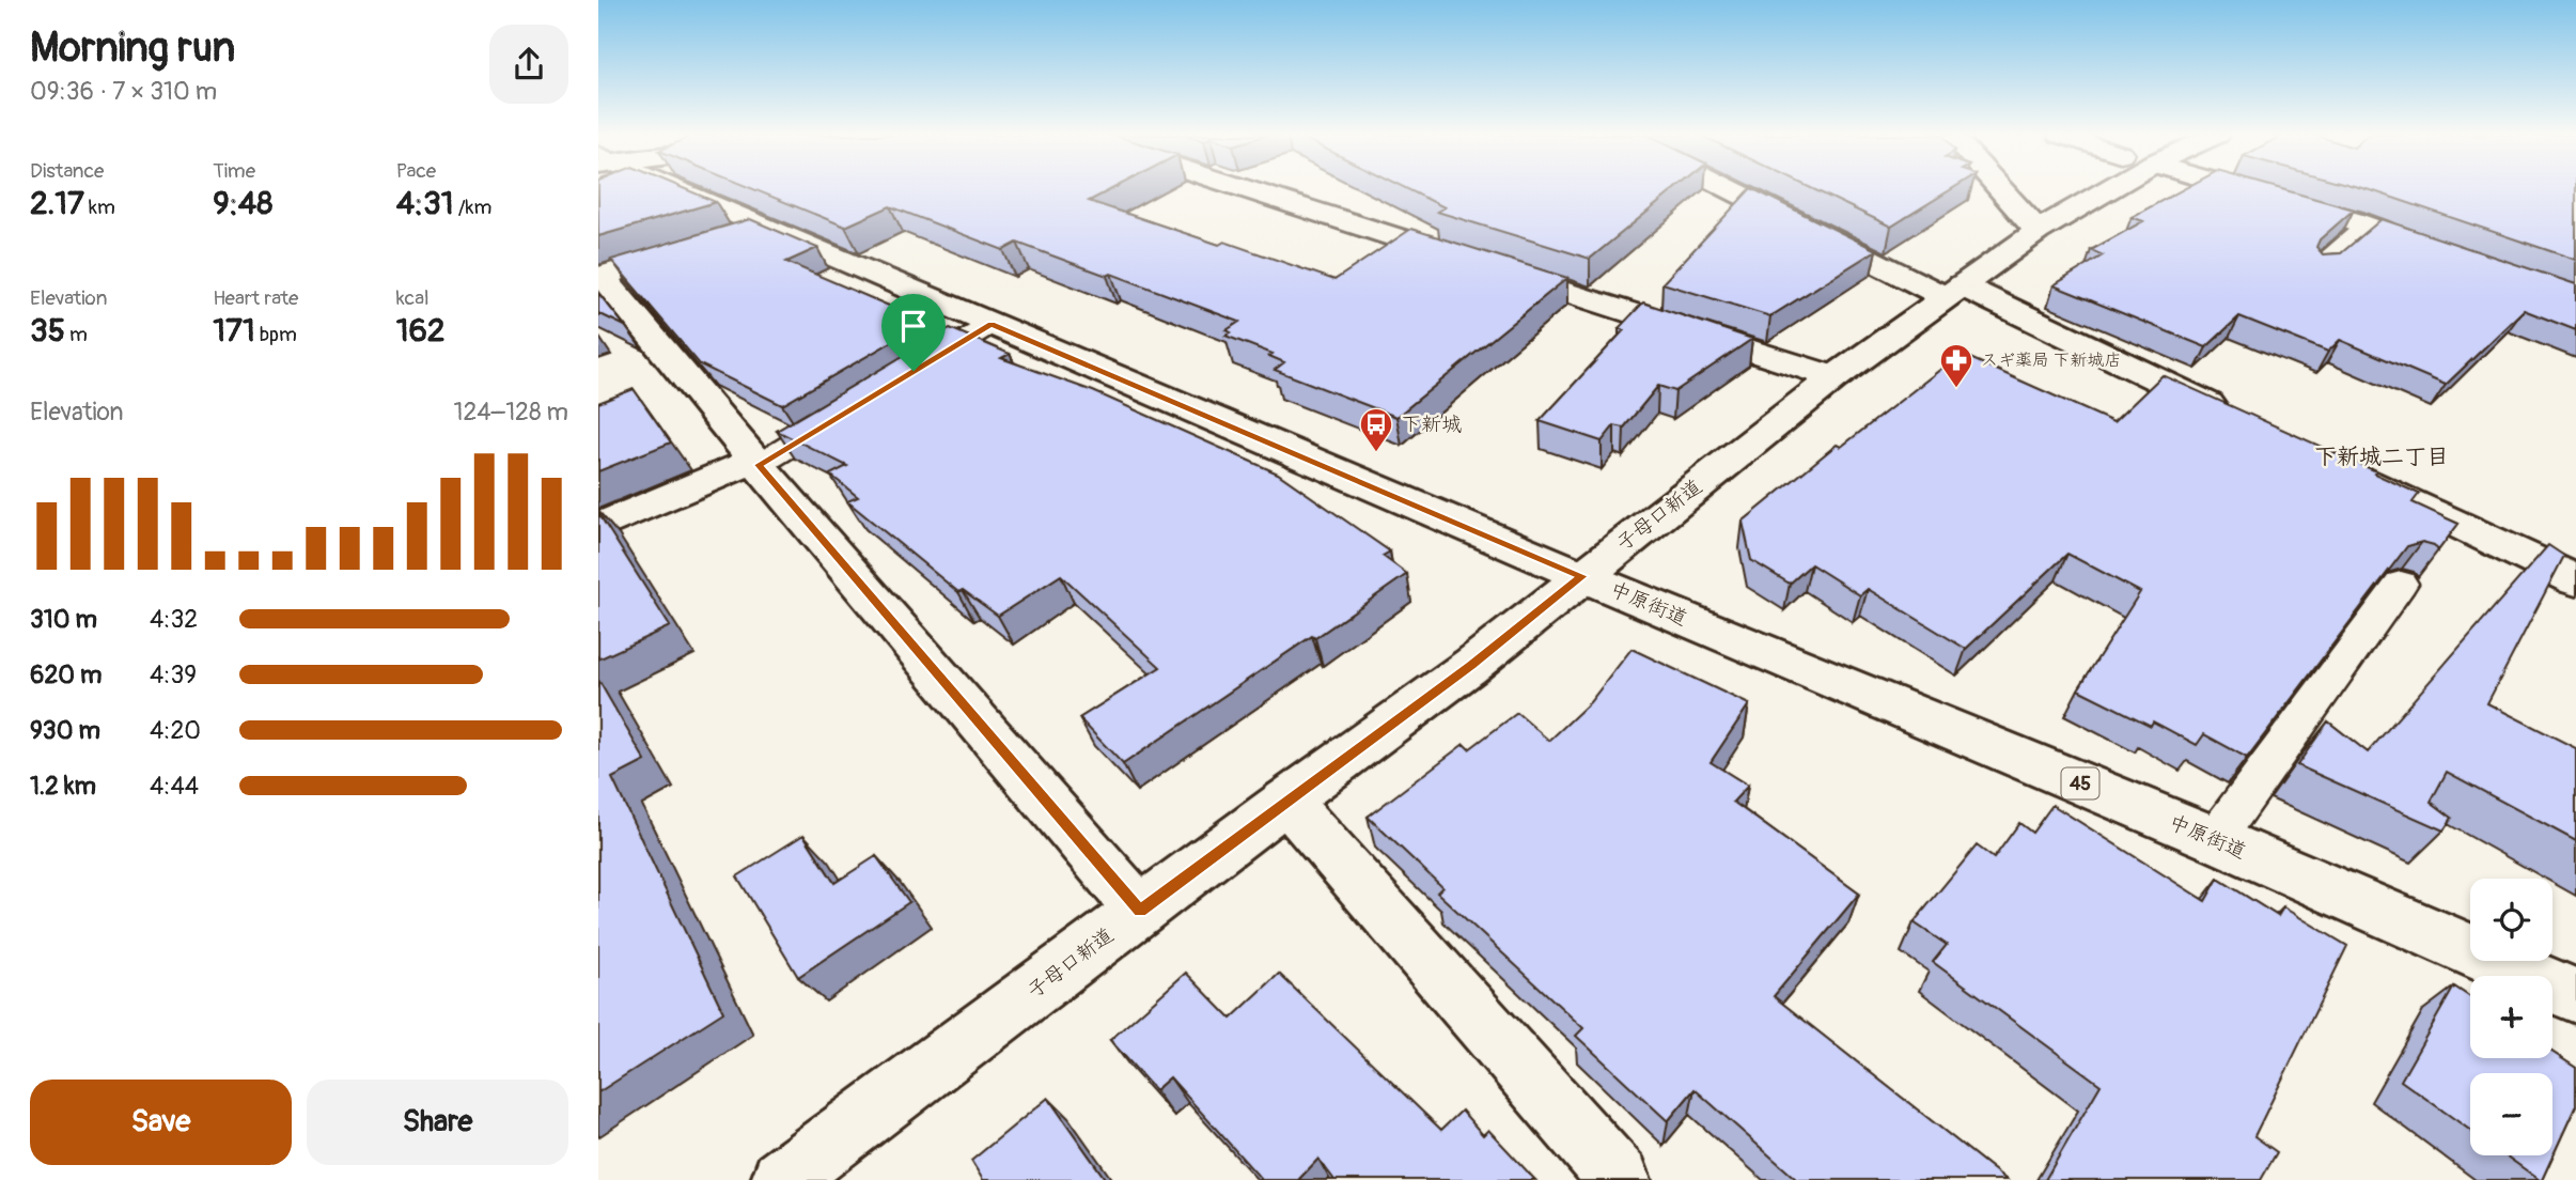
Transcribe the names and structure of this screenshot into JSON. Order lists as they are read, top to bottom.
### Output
{
  "streets": {
    "street": ["子母口新道", "中原街道", "45"]
  },
  "crossings": [
    ["子母口新道", "中原街道"]
  ],
  "districts": ["下新城二丁目"],
  "places": {
    "pharmacy": ["スギ薬局 下新城店"],
    "bus stop": ["下新城"]
  },
  "page": {
    "heading": ["Morning run", "09:36 · 7 × 310 m"],
    "stats": [
      ["Distance", "2.17 km"],
      ["Time", "9:48"],
      ["Pace", "4:31 /km"],
      ["Elevation", "35 m"],
      ["Heart rate", "171 bpm"],
      ["kcal", "162"]
    ],
    "chart": ["Elevation", "124–128 m"],
    "list": [
      {
        "name": "310 m",
        "note": "4:32"
      },
      {
        "name": "620 m",
        "note": "4:39"
      },
      {
        "name": "930 m",
        "note": "4:20"
      },
      {
        "name": "1.2 km",
        "note": "4:44"
      }
    ],
    "map_buttons": ["+", "−"],
    "buttons": ["Save", "Share"]
  }
}
